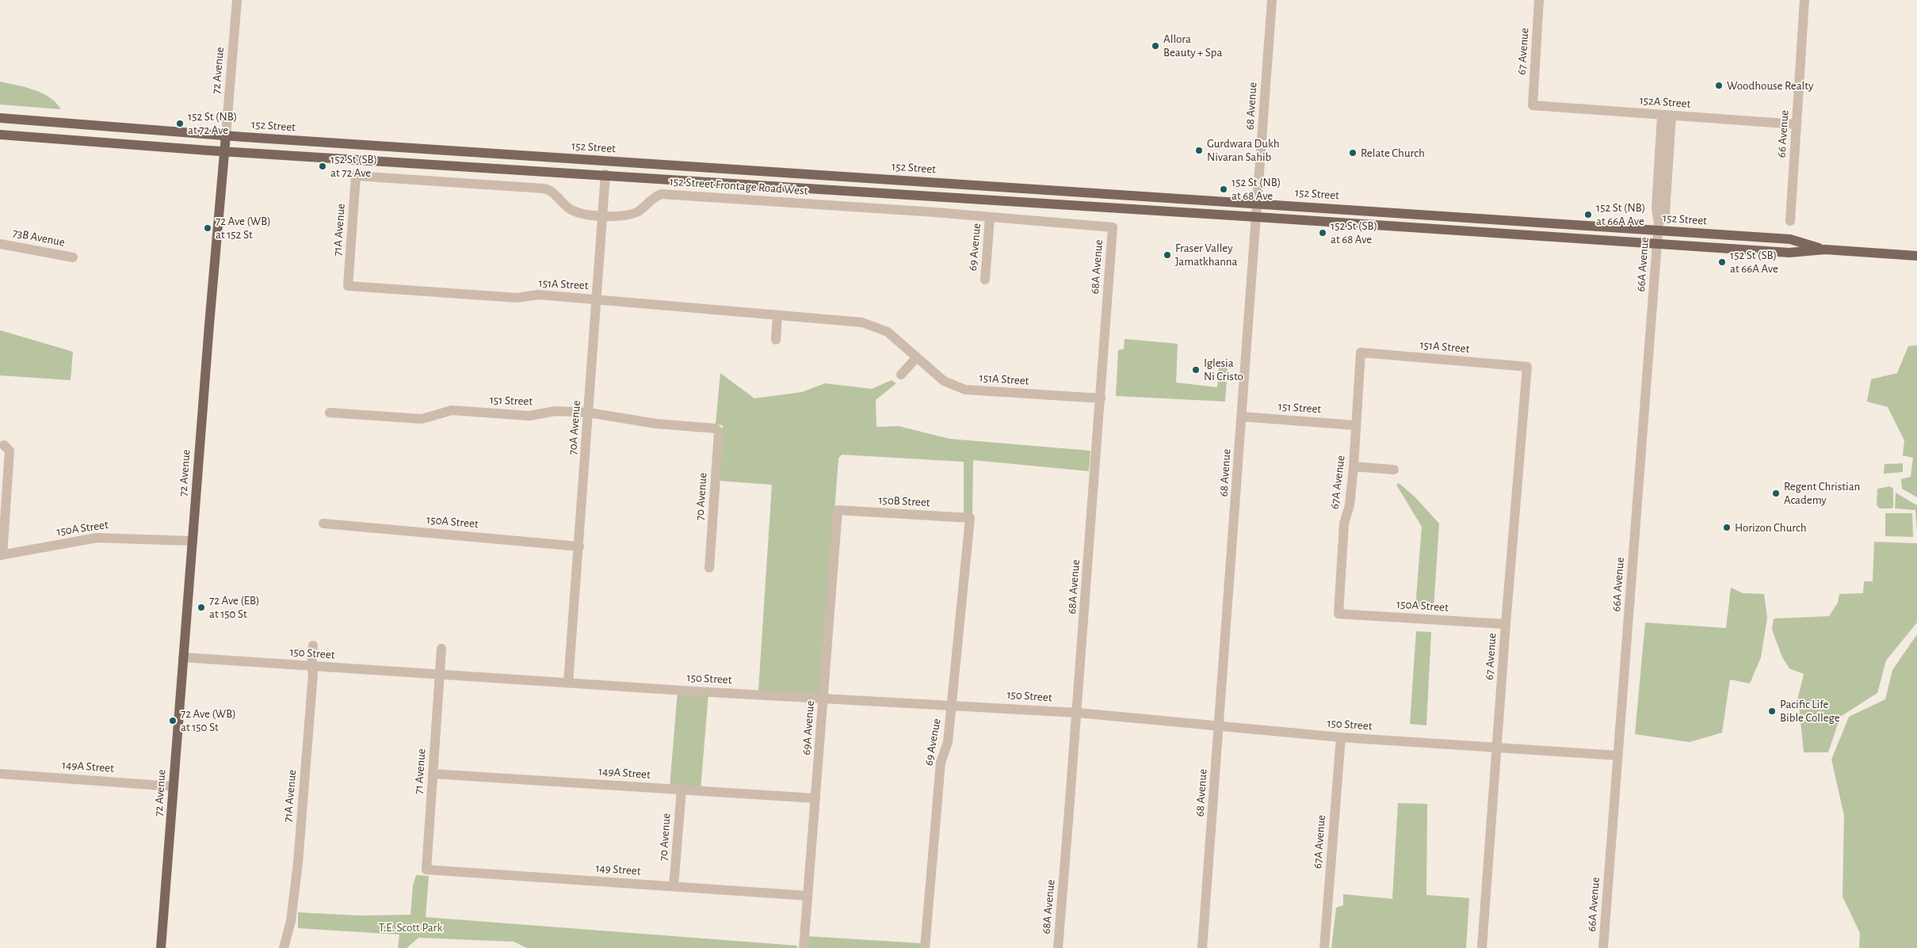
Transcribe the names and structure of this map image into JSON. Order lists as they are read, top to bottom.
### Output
{
  "streets": {
    "main road": ["72 Avenue", "152 Street"],
    "street": [
      "67 Avenue",
      "152A Street",
      "68 Avenue",
      "66 Avenue",
      "152 Street Frontage Road West",
      "71A Avenue",
      "73B Avenue",
      "69 Avenue",
      "66A Avenue",
      "68A Avenue",
      "151A Street",
      "151 Street",
      "70A Avenue",
      "67A Avenue",
      "70 Avenue",
      "150B Street",
      "150A Street",
      "150 Street",
      "69A Avenue",
      "149A Street",
      "71 Avenue",
      "149 Street"
    ]
  },
  "crossings": [
    ["67 Avenue", "152A Street"],
    ["67 Avenue", "151A Street"],
    ["67 Avenue", "150A Street"],
    ["67 Avenue", "150 Street"],
    ["72 Avenue", "152 Street"],
    ["72 Avenue", "150A Street"],
    ["72 Avenue", "150 Street"],
    ["72 Avenue", "149A Street"],
    ["152A Street", "66 Avenue"],
    ["152A Street", "66A Avenue"],
    ["68 Avenue", "152 Street"],
    ["68 Avenue", "151 Street"],
    ["68 Avenue", "150 Street"],
    ["152 Street", "66A Avenue"],
    ["152 Street", "70A Avenue"],
    ["152 Street Frontage Road West", "71A Avenue"],
    ["152 Street Frontage Road West", "69 Avenue"],
    ["152 Street Frontage Road West", "68A Avenue"],
    ["152 Street Frontage Road West", "70A Avenue"],
    ["71A Avenue", "151A Street"],
    ["71A Avenue", "150 Street"],
    ["69 Avenue", "150B Street"],
    ["69 Avenue", "150 Street"],
    ["66A Avenue", "150 Street"],
    ["68A Avenue", "151A Street"],
    ["68A Avenue", "150 Street"],
    ["151A Street", "70A Avenue"],
    ["151A Street", "67A Avenue"],
    ["151 Street", "70A Avenue"],
    ["151 Street", "67A Avenue"],
    ["151 Street", "70 Avenue"],
    ["70A Avenue", "150A Street"],
    ["70A Avenue", "150 Street"],
    ["67A Avenue", "150A Street"],
    ["67A Avenue", "150 Street"],
    ["70 Avenue", "149A Street"],
    ["70 Avenue", "149 Street"],
    ["150B Street", "69A Avenue"],
    ["150 Street", "69A Avenue"],
    ["150 Street", "71 Avenue"],
    ["69A Avenue", "149A Street"],
    ["69A Avenue", "149 Street"],
    ["149A Street", "71 Avenue"],
    ["71 Avenue", "149 Street"]
  ],
  "parks": ["T.E. Scott Park"],
  "places": [
    "Allora Beauty + Spa",
    "Woodhouse Realty",
    "152 St (NB) at 72 Ave",
    "Gurdwara Dukh Nivaran Sahib",
    "Relate Church",
    "152 St (SB) at 72 Ave",
    "152 St (NB) at 68 Ave",
    "152 St (NB) at 66A Ave",
    "72 Ave (WB) at 152 St",
    "152 St (SB) at 68 Ave",
    "Fraser Valley Jamatkhanna",
    "152 St (SB) at 66A Ave",
    "Iglesia Ni Cristo",
    "Regent Christian Academy",
    "Horizon Church",
    "72 Ave (EB) at 150 St",
    "Pacific Life Bible College",
    "72 Ave (WB) at 150 St"
  ]
}
